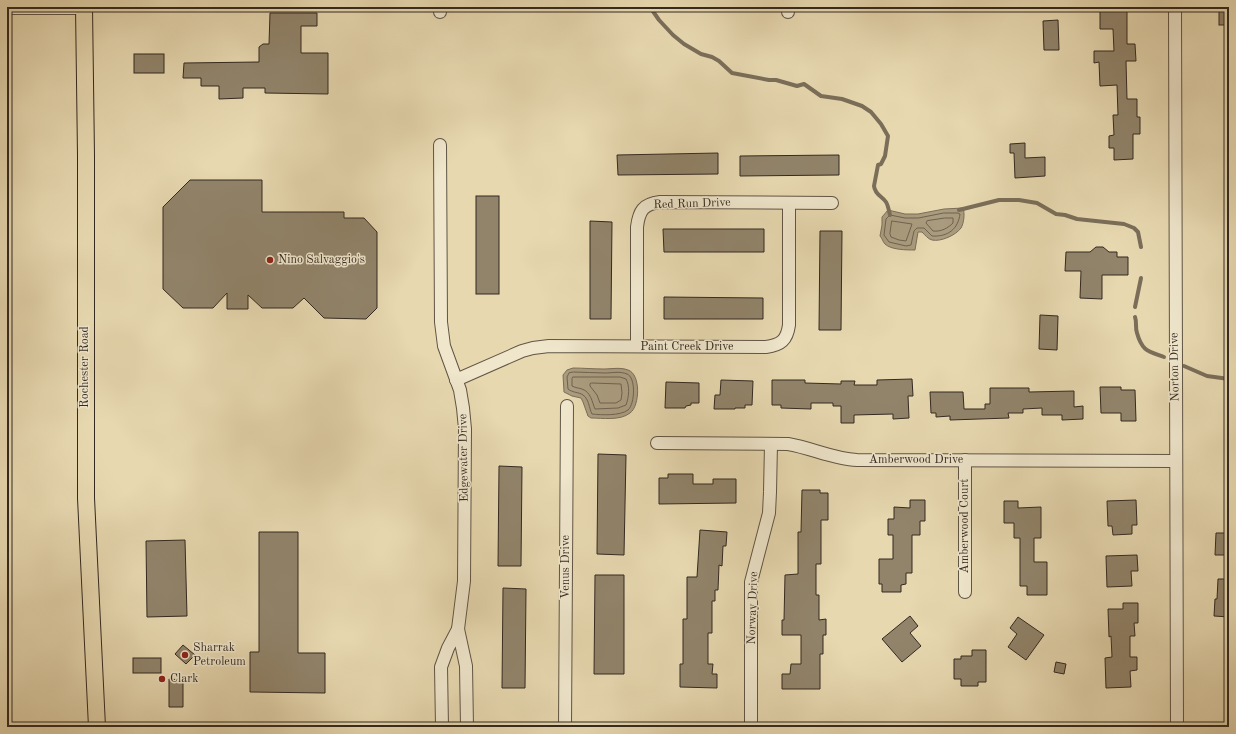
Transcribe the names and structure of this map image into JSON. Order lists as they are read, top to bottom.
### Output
{
  "streets": {
    "main road": ["Rochester Road"],
    "street": [
      "Red Run Drive",
      "Paint Creek Drive",
      "Norton Drive",
      "Edgewater Drive",
      "Amberwood Drive",
      "Amberwood Court",
      "Venus Drive",
      "Norway Drive"
    ]
  },
  "crossings": [
    ["Red Run Drive", "Paint Creek Drive"],
    ["Paint Creek Drive", "Edgewater Drive"],
    ["Norton Drive", "Amberwood Drive"],
    ["Amberwood Drive", "Amberwood Court"],
    ["Amberwood Drive", "Norway Drive"]
  ],
  "places": ["Nino Salvaggio's", "Sharrak Petroleum", "Clark"]
}
